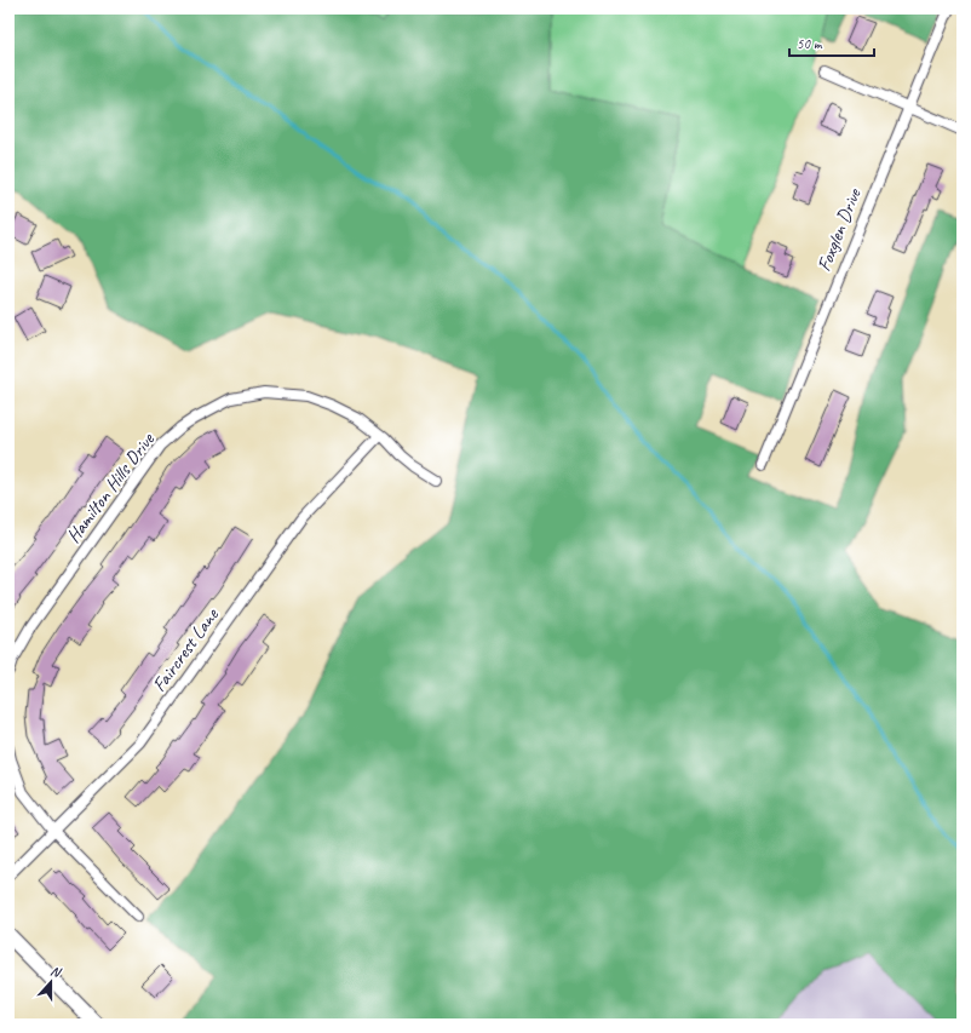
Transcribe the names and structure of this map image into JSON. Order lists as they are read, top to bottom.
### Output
{
  "streets": {
    "street": ["Foxglen Drive", "Hamilton Hills Drive", "Faircrest Lane"]
  },
  "crossings": [
    ["Hamilton Hills Drive", "Faircrest Lane"]
  ],
  "scale_bar": "50 m",
  "north": "top"
}
